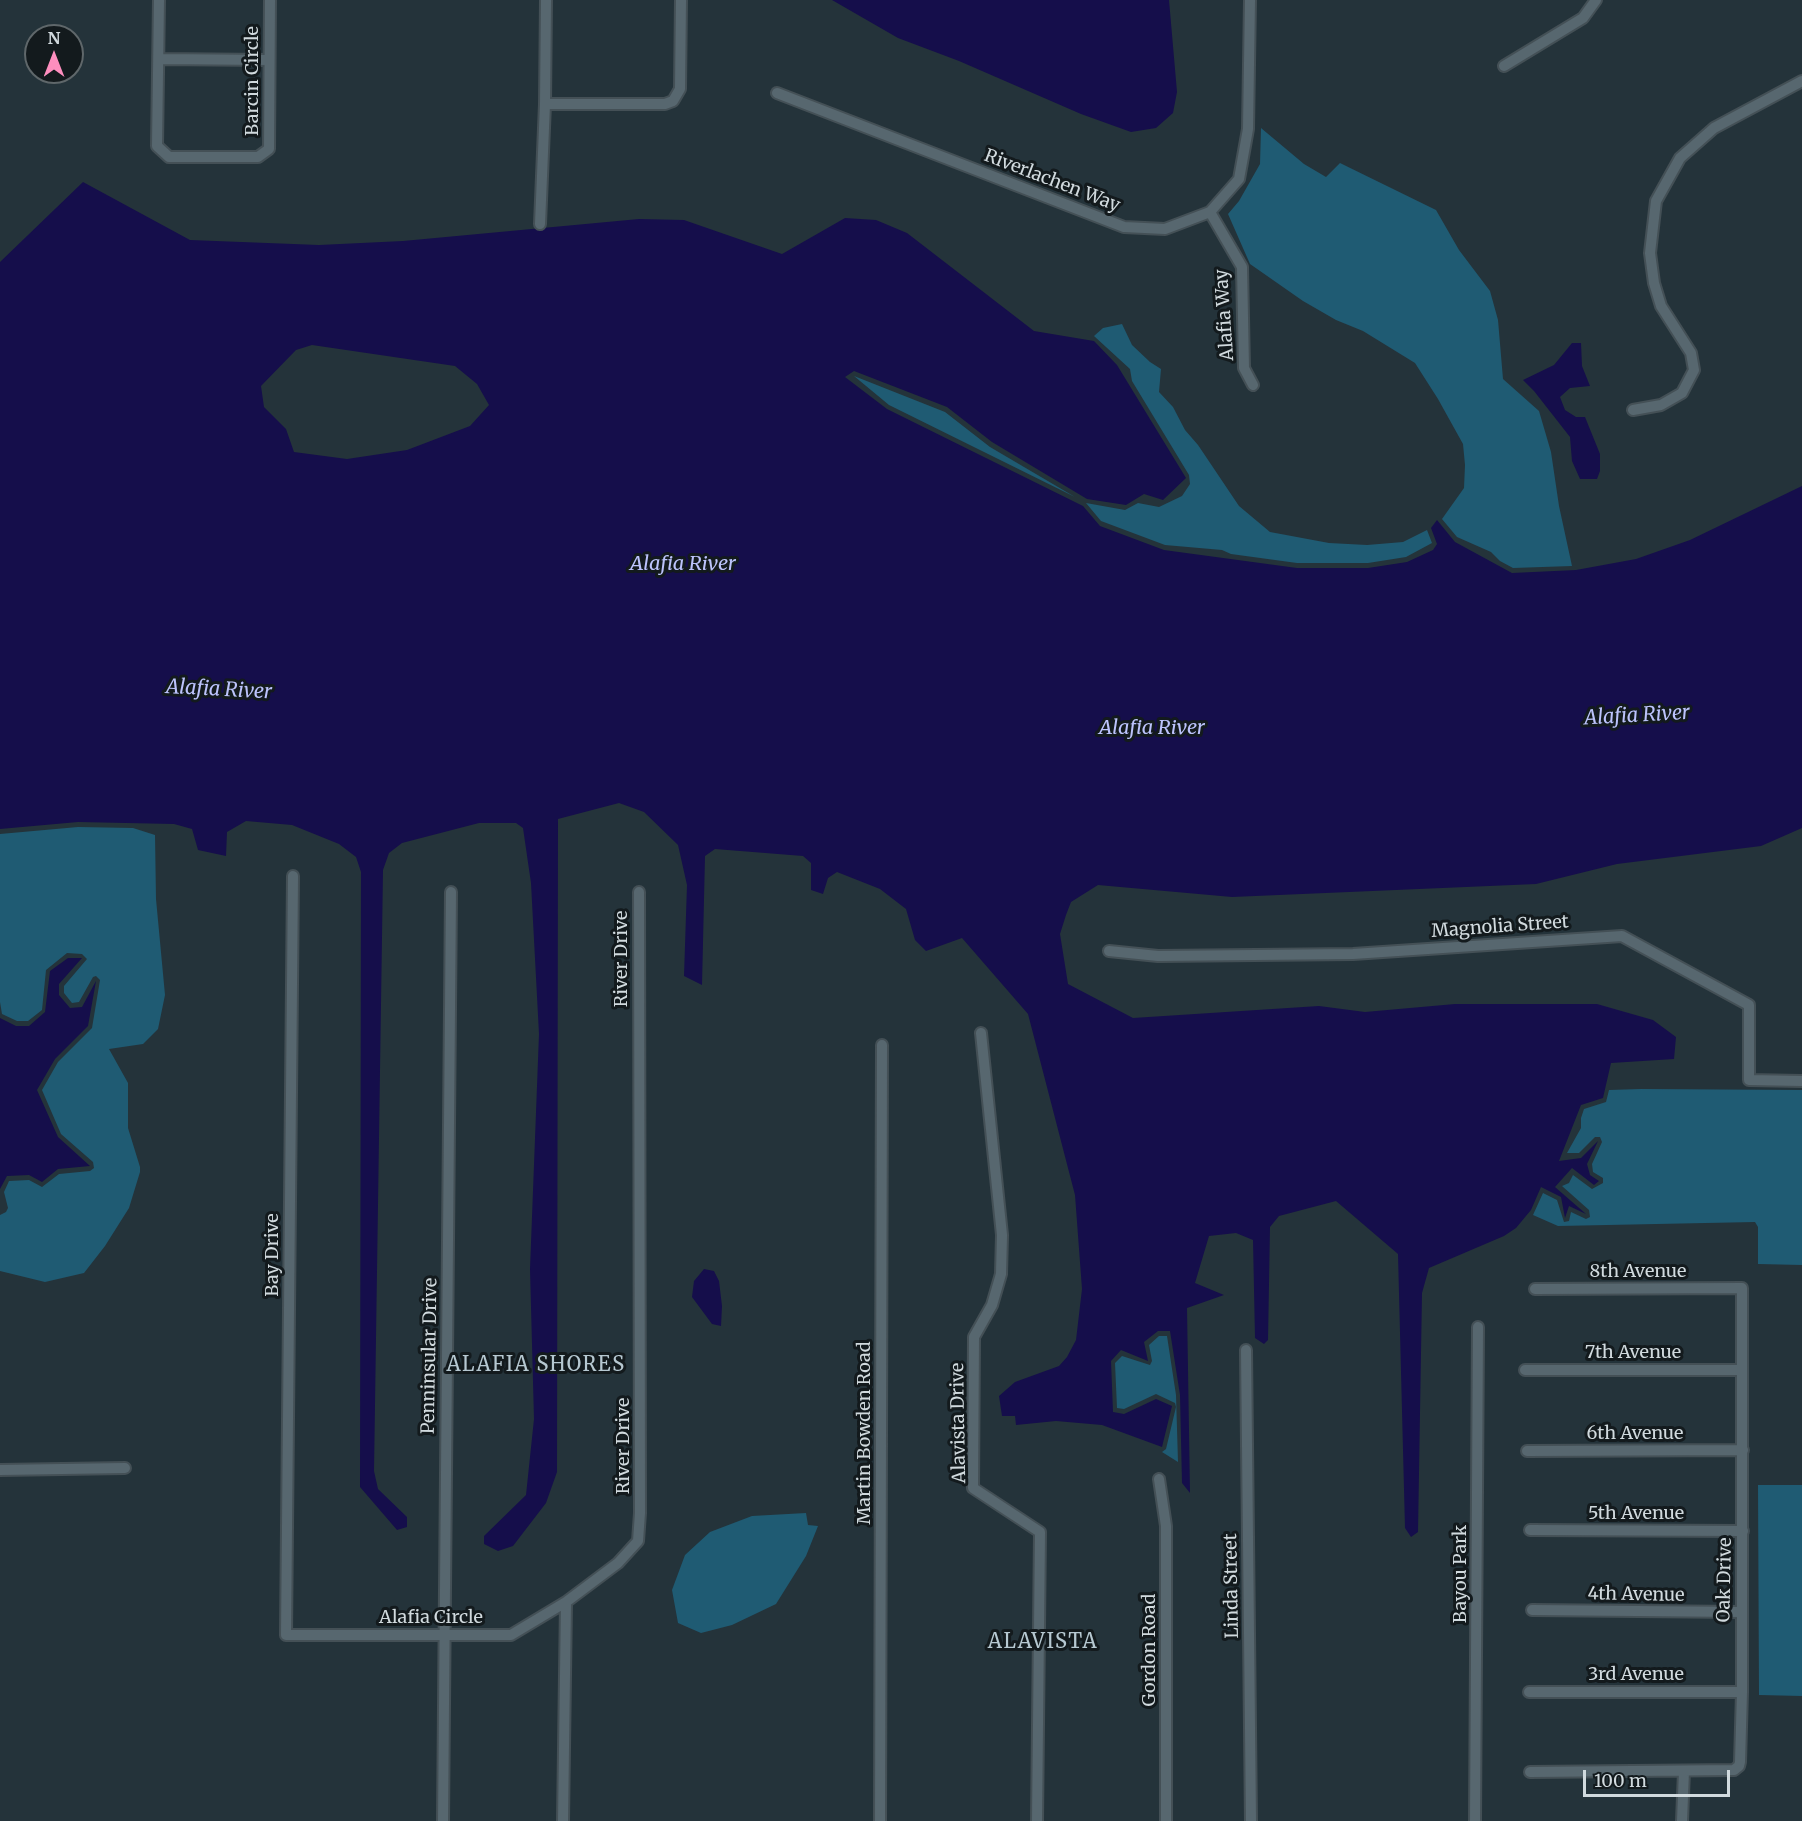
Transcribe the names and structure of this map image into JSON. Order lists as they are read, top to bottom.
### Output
{
  "streets": {
    "street": [
      "Barcin Circle",
      "Riverlachen Way",
      "Alafia Way",
      "Magnolia Street",
      "River Drive",
      "Bay Drive",
      "8th Avenue",
      "7th Avenue",
      "Penninsular Drive",
      "Alavista Drive",
      "Martin Bowden Road",
      "6th Avenue",
      "5th Avenue",
      "Bayou Park",
      "Oak Drive",
      "Linda Street",
      "4th Avenue",
      "Alafia Circle",
      "Gordon Road",
      "3rd Avenue"
    ]
  },
  "crossings": [
    ["Riverlachen Way", "Alafia Way"],
    ["River Drive", "Alafia Circle"],
    ["Bay Drive", "Alafia Circle"],
    ["8th Avenue", "Oak Drive"],
    ["7th Avenue", "Oak Drive"],
    ["Penninsular Drive", "Alafia Circle"],
    ["6th Avenue", "Oak Drive"],
    ["5th Avenue", "Oak Drive"],
    ["Oak Drive", "4th Avenue"],
    ["Oak Drive", "3rd Avenue"]
  ],
  "districts": ["ALAFIA SHORES", "ALAVISTA"],
  "water": ["Alafia River"],
  "scale_bar": "100 m",
  "north": "top"
}
